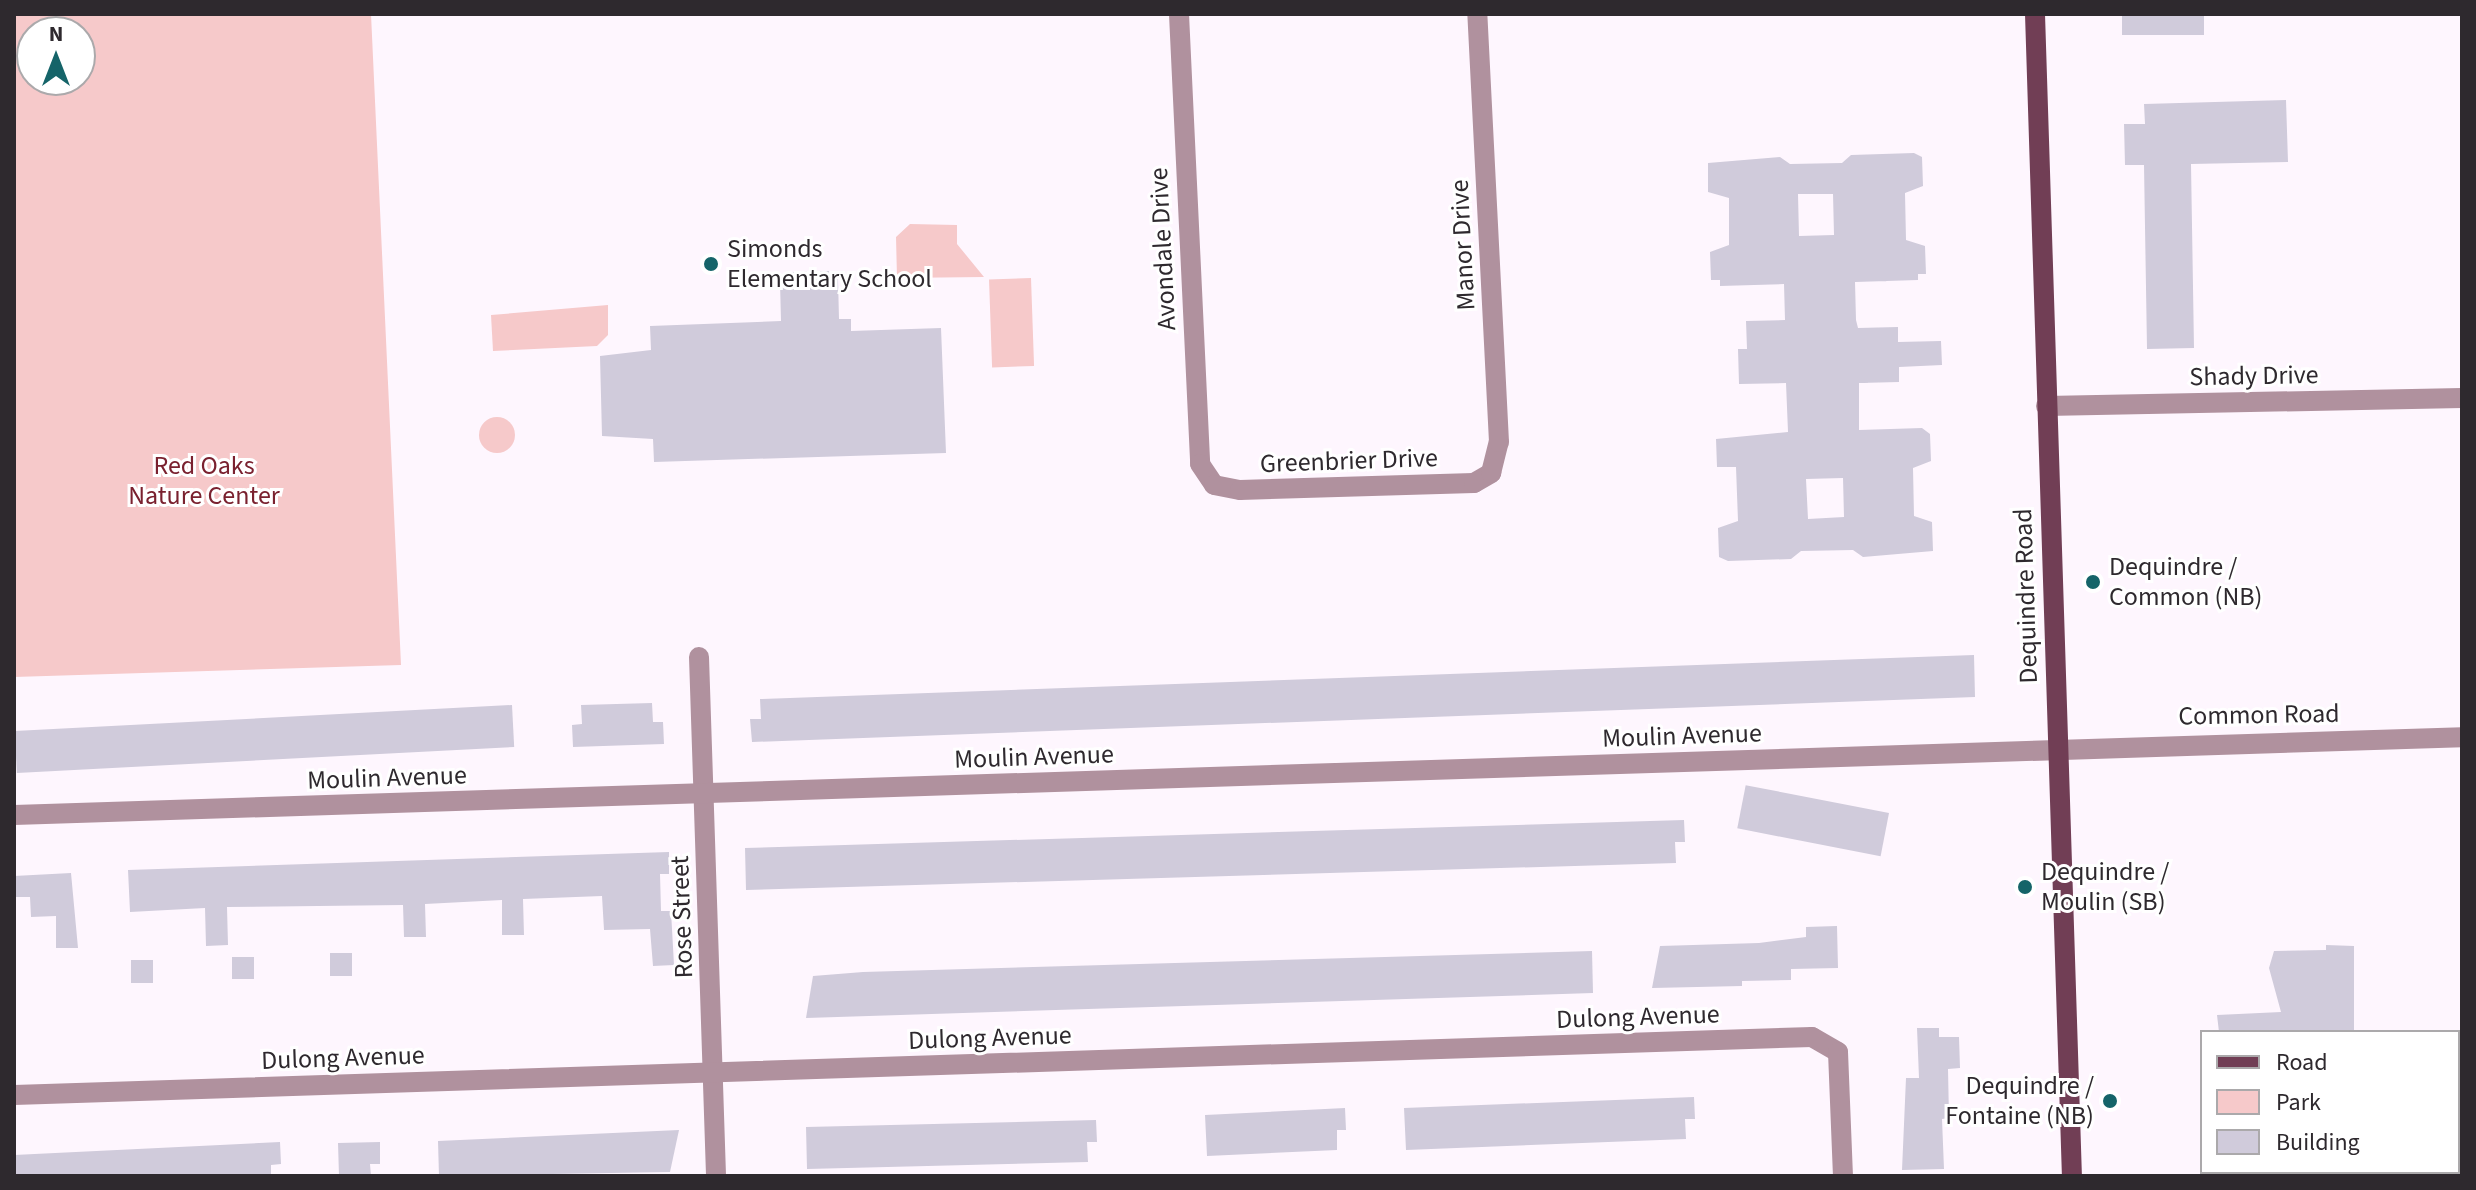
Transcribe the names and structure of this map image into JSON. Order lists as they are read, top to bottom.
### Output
{
  "streets": {
    "main road": ["Dequindre Road"],
    "street": [
      "Manor Drive",
      "Avondale Drive",
      "Shady Drive",
      "Greenbrier Drive",
      "Common Road",
      "Moulin Avenue",
      "Rose Street",
      "Dulong Avenue"
    ]
  },
  "crossings": [
    ["Manor Drive", "Greenbrier Drive"],
    ["Avondale Drive", "Greenbrier Drive"],
    ["Shady Drive", "Dequindre Road"],
    ["Dequindre Road", "Common Road"],
    ["Dequindre Road", "Moulin Avenue"],
    ["Common Road", "Moulin Avenue"],
    ["Moulin Avenue", "Rose Street"],
    ["Rose Street", "Dulong Avenue"]
  ],
  "parks": ["Red Oaks Nature Center"],
  "places": [
    "Simonds Elementary School",
    "Dequindre / Common (NB)",
    "Dequindre / Moulin (SB)",
    "Dequindre / Fontaine (NB)"
  ],
  "legend": ["Road", "Park", "Building"],
  "north": "top"
}
